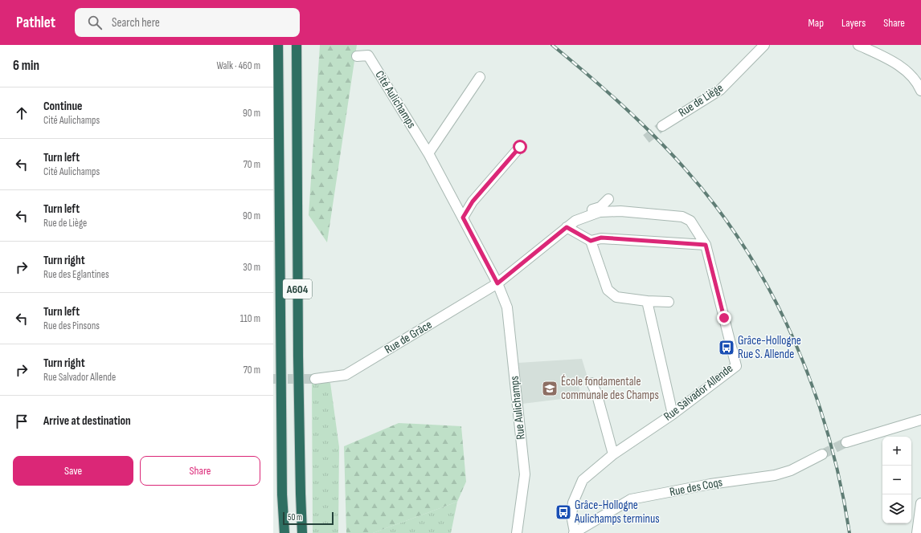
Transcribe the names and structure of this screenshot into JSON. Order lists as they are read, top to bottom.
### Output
{
  "streets": {
    "highway": ["A604"],
    "street": [
      "Cité Aulichamps",
      "Rue de Liège",
      "Rue de Grâce",
      "Rue Salvador Allende",
      "Rue Aulichamps",
      "Rue des Coqs"
    ]
  },
  "crossings": [
    ["Cité Aulichamps", "Rue de Grâce"],
    ["Cité Aulichamps", "Rue Aulichamps"],
    ["Rue de Grâce", "Rue Aulichamps"],
    ["Rue Salvador Allende", "Rue des Coqs"]
  ],
  "places": {
    "bus stop": ["Grâce-Hollogne Rue S. Allende", "Grâce-Hollogne Aulichamps terminus"],
    "school or university": ["École fondamentale communale des Champs"]
  },
  "scale_bar": "50 m",
  "page": {
    "header": "Pathlet",
    "search": "Search here",
    "nav": ["Map", "Layers", "Share"],
    "heading": ["6 min", "Walk · 460 m"],
    "list": [
      ["Continue", "Cité Aulichamps", "90 m"],
      ["Turn left", "Cité Aulichamps", "70 m"],
      ["Turn left", "Rue de Liège", "90 m"],
      ["Turn right", "Rue des Eglantines", "30 m"],
      ["Turn left", "Rue des Pinsons", "110 m"],
      ["Turn right", "Rue Salvador Allende", "70 m"],
      "Arrive at destination"
    ],
    "map_buttons": ["+", "−"],
    "buttons": ["Save", "Share"],
    "scale": "50 m"
  }
}
